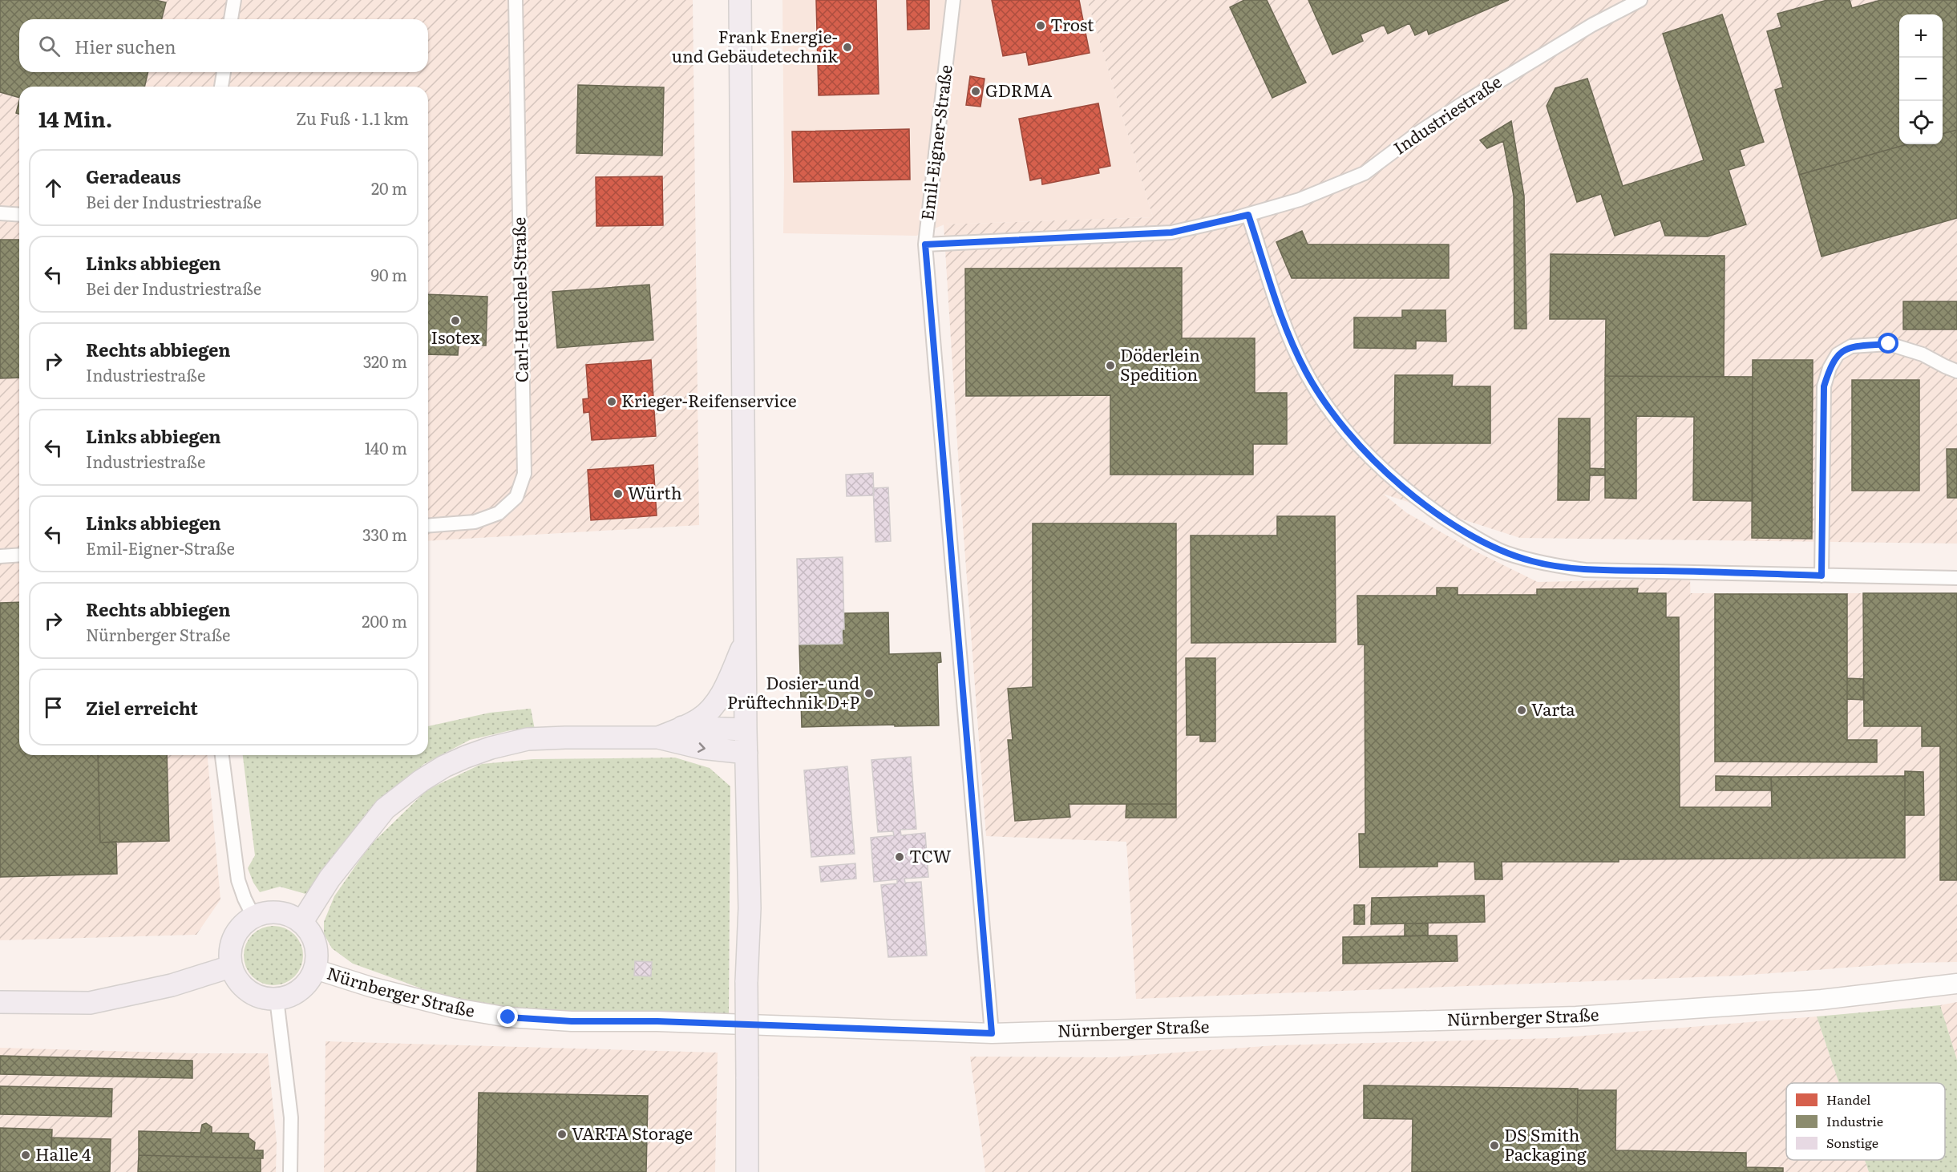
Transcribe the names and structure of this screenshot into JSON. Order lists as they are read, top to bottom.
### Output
{
  "streets": {
    "main road": ["Nürnberger Straße"],
    "street": ["Industriestraße", "Emil-Eigner-Straße", "Carl-Heuchel-Straße"]
  },
  "crossings": [
    ["Industriestraße", "Emil-Eigner-Straße"],
    ["Emil-Eigner-Straße", "Nürnberger Straße"]
  ],
  "places": [
    "Trost",
    "Frank Energie- und Gebäudetechnik",
    "GDRMA",
    "Isotex",
    "Döderlein Spedition",
    "Krieger-Reifenservice",
    "Würth",
    "Dosier- und Prüftechnik D+P",
    "Varta",
    "TCW",
    "VARTA Storage",
    "DS Smith Packaging",
    "Halle 4"
  ],
  "legend": ["Handel", "Industrie", "Sonstige"],
  "page": {
    "map_buttons": ["+", "−"],
    "search": "Hier suchen",
    "heading": ["14 Min.", "Zu Fuß · 1.1 km"],
    "list": [
      ["Geradeaus", "Bei der Industriestraße", "20 m"],
      ["Links abbiegen", "Bei der Industriestraße", "90 m"],
      ["Rechts abbiegen", "Industriestraße", "320 m"],
      ["Links abbiegen", "Industriestraße", "140 m"],
      ["Links abbiegen", "Emil-Eigner-Straße", "330 m"],
      ["Rechts abbiegen", "Nürnberger Straße", "200 m"],
      "Ziel erreicht"
    ]
  }
}
